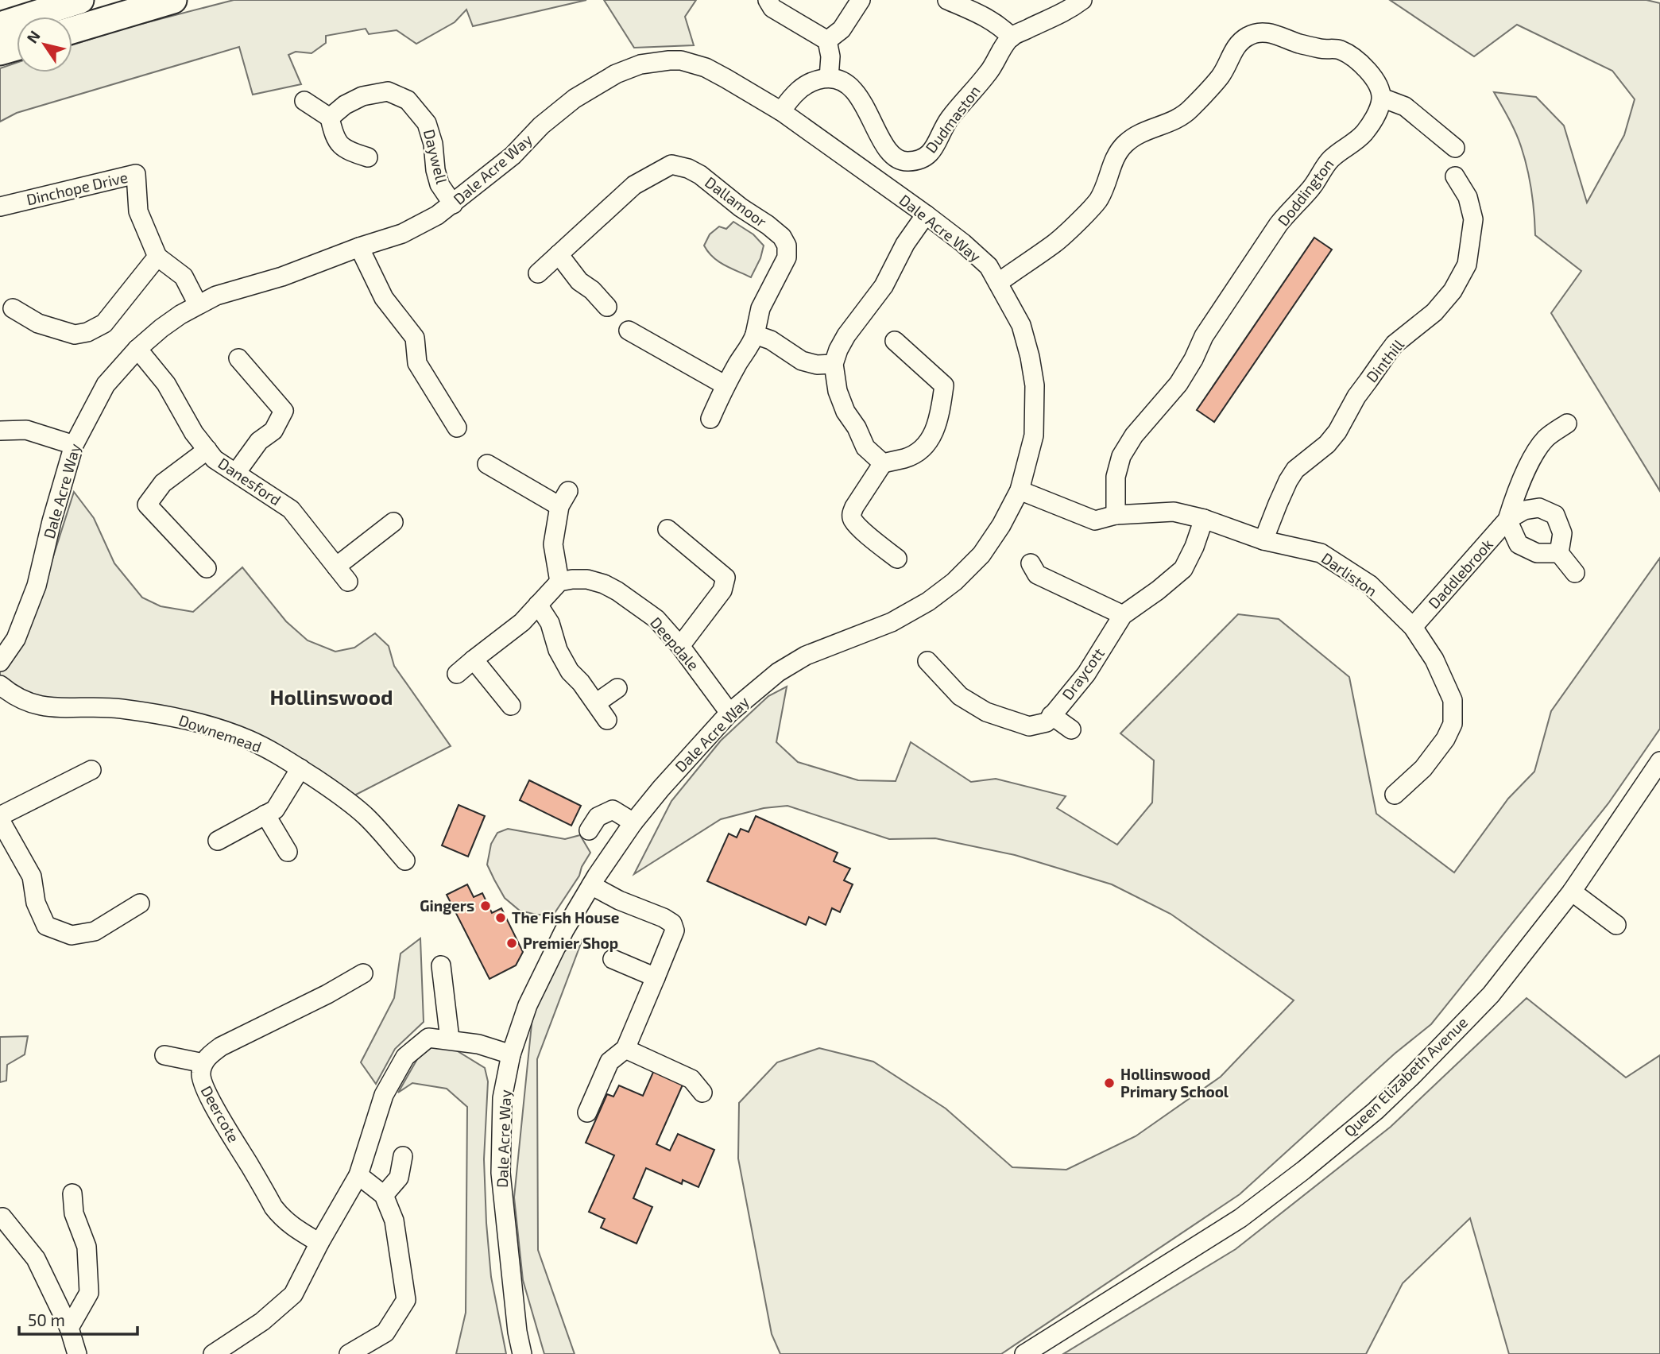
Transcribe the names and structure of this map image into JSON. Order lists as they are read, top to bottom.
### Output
{
  "streets": {
    "street": [
      "Dudmaston",
      "Daywell",
      "Dale Acre Way",
      "Dinchope Drive",
      "Doddington",
      "Dallamoor",
      "Dinthill",
      "Danesford",
      "Daddlebrook",
      "Darliston",
      "Deepdale",
      "Draycott",
      "Downemead",
      "Queen Elizabeth Avenue",
      "Deercote"
    ]
  },
  "crossings": [
    ["Daywell", "Dale Acre Way"],
    ["Dale Acre Way", "Danesford"],
    ["Dale Acre Way", "Darliston"],
    ["Dale Acre Way", "Deepdale"],
    ["Doddington", "Darliston"],
    ["Dinthill", "Darliston"],
    ["Daddlebrook", "Darliston"],
    ["Darliston", "Draycott"]
  ],
  "districts": ["Hollinswood"],
  "places": [
    "Gingers",
    "The Fish House",
    "Premier Shop",
    "Hollinswood Primary School"
  ],
  "scale_bar": "50 m",
  "north": "top left"
}
